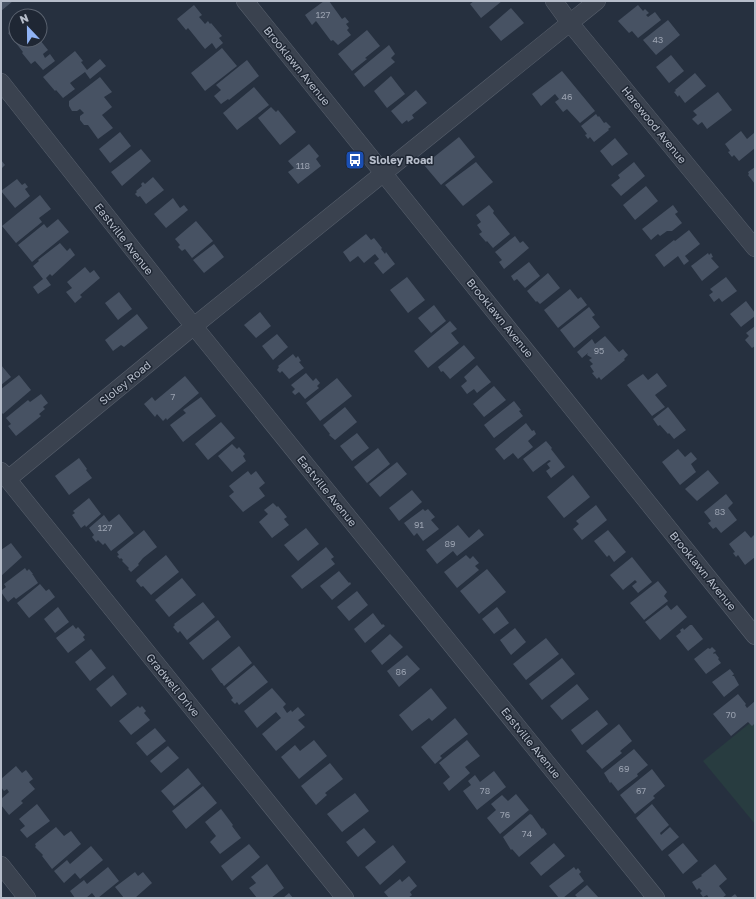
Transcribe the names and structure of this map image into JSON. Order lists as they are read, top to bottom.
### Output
{
  "streets": {
    "street": [
      "Brooklawn Avenue",
      "Harewood Avenue",
      "Eastville Avenue",
      "Sloley Road",
      "Gradwell Drive"
    ]
  },
  "crossings": [
    ["Brooklawn Avenue", "Sloley Road"],
    ["Harewood Avenue", "Sloley Road"],
    ["Eastville Avenue", "Sloley Road"],
    ["Sloley Road", "Gradwell Drive"]
  ],
  "places": {
    "bus stop": ["Sloley Road"]
  },
  "house_numbers": [
    "127",
    "43",
    "46",
    "118",
    "95",
    "7",
    "83",
    "91",
    "127",
    "89",
    "86",
    "70",
    "69",
    "78",
    "67",
    "76",
    "74"
  ],
  "north": "top"
}
